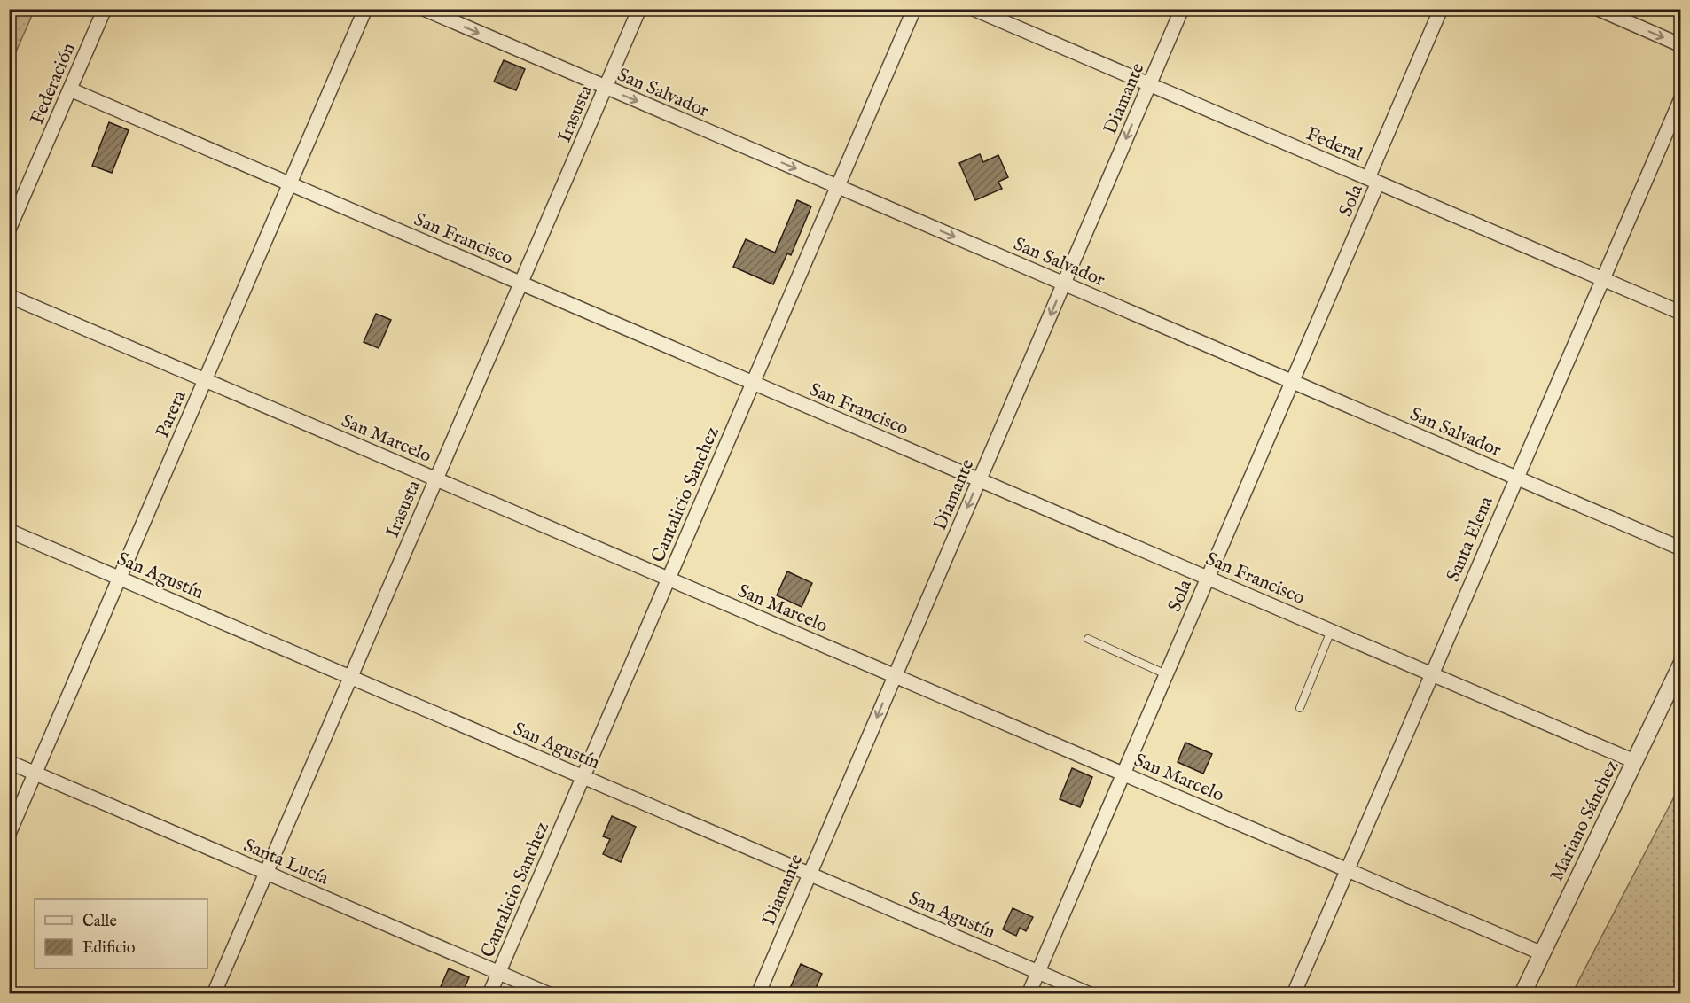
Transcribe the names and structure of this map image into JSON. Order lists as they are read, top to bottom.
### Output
{
  "streets": {
    "street": [
      "Federación",
      "San Salvador",
      "Diamante",
      "Irasusta",
      "Federal",
      "Sola",
      "San Francisco",
      "Parera",
      "San Marcelo",
      "Cantalicio Sanchez",
      "Santa Elena",
      "San Agustín",
      "Mariano Sánchez",
      "Santa Lucía"
    ]
  },
  "crossings": [
    ["Federación", "San Francisco"],
    ["San Salvador", "Diamante"],
    ["San Salvador", "Irasusta"],
    ["San Salvador", "Sola"],
    ["San Salvador", "Cantalicio Sanchez"],
    ["San Salvador", "Santa Elena"],
    ["Diamante", "Federal"],
    ["Diamante", "San Francisco"],
    ["Diamante", "San Marcelo"],
    ["Diamante", "San Agustín"],
    ["Irasusta", "San Francisco"],
    ["Irasusta", "San Marcelo"],
    ["Irasusta", "San Agustín"],
    ["Irasusta", "Santa Lucía"],
    ["Federal", "Sola"],
    ["Federal", "Santa Elena"],
    ["Sola", "San Francisco"],
    ["Sola", "San Marcelo"],
    ["Sola", "San Agustín"],
    ["San Francisco", "Parera"],
    ["San Francisco", "Cantalicio Sanchez"],
    ["San Francisco", "Santa Elena"],
    ["San Francisco", "Mariano Sánchez"],
    ["Parera", "San Marcelo"],
    ["Parera", "San Agustín"],
    ["Parera", "Santa Lucía"],
    ["San Marcelo", "Cantalicio Sanchez"],
    ["San Marcelo", "Santa Elena"],
    ["San Marcelo", "Mariano Sánchez"],
    ["Cantalicio Sanchez", "San Agustín"],
    ["Cantalicio Sanchez", "Santa Lucía"]
  ],
  "one_way": ["San Salvador", "Diamante"],
  "legend": ["Calle", "Edificio"]
}
